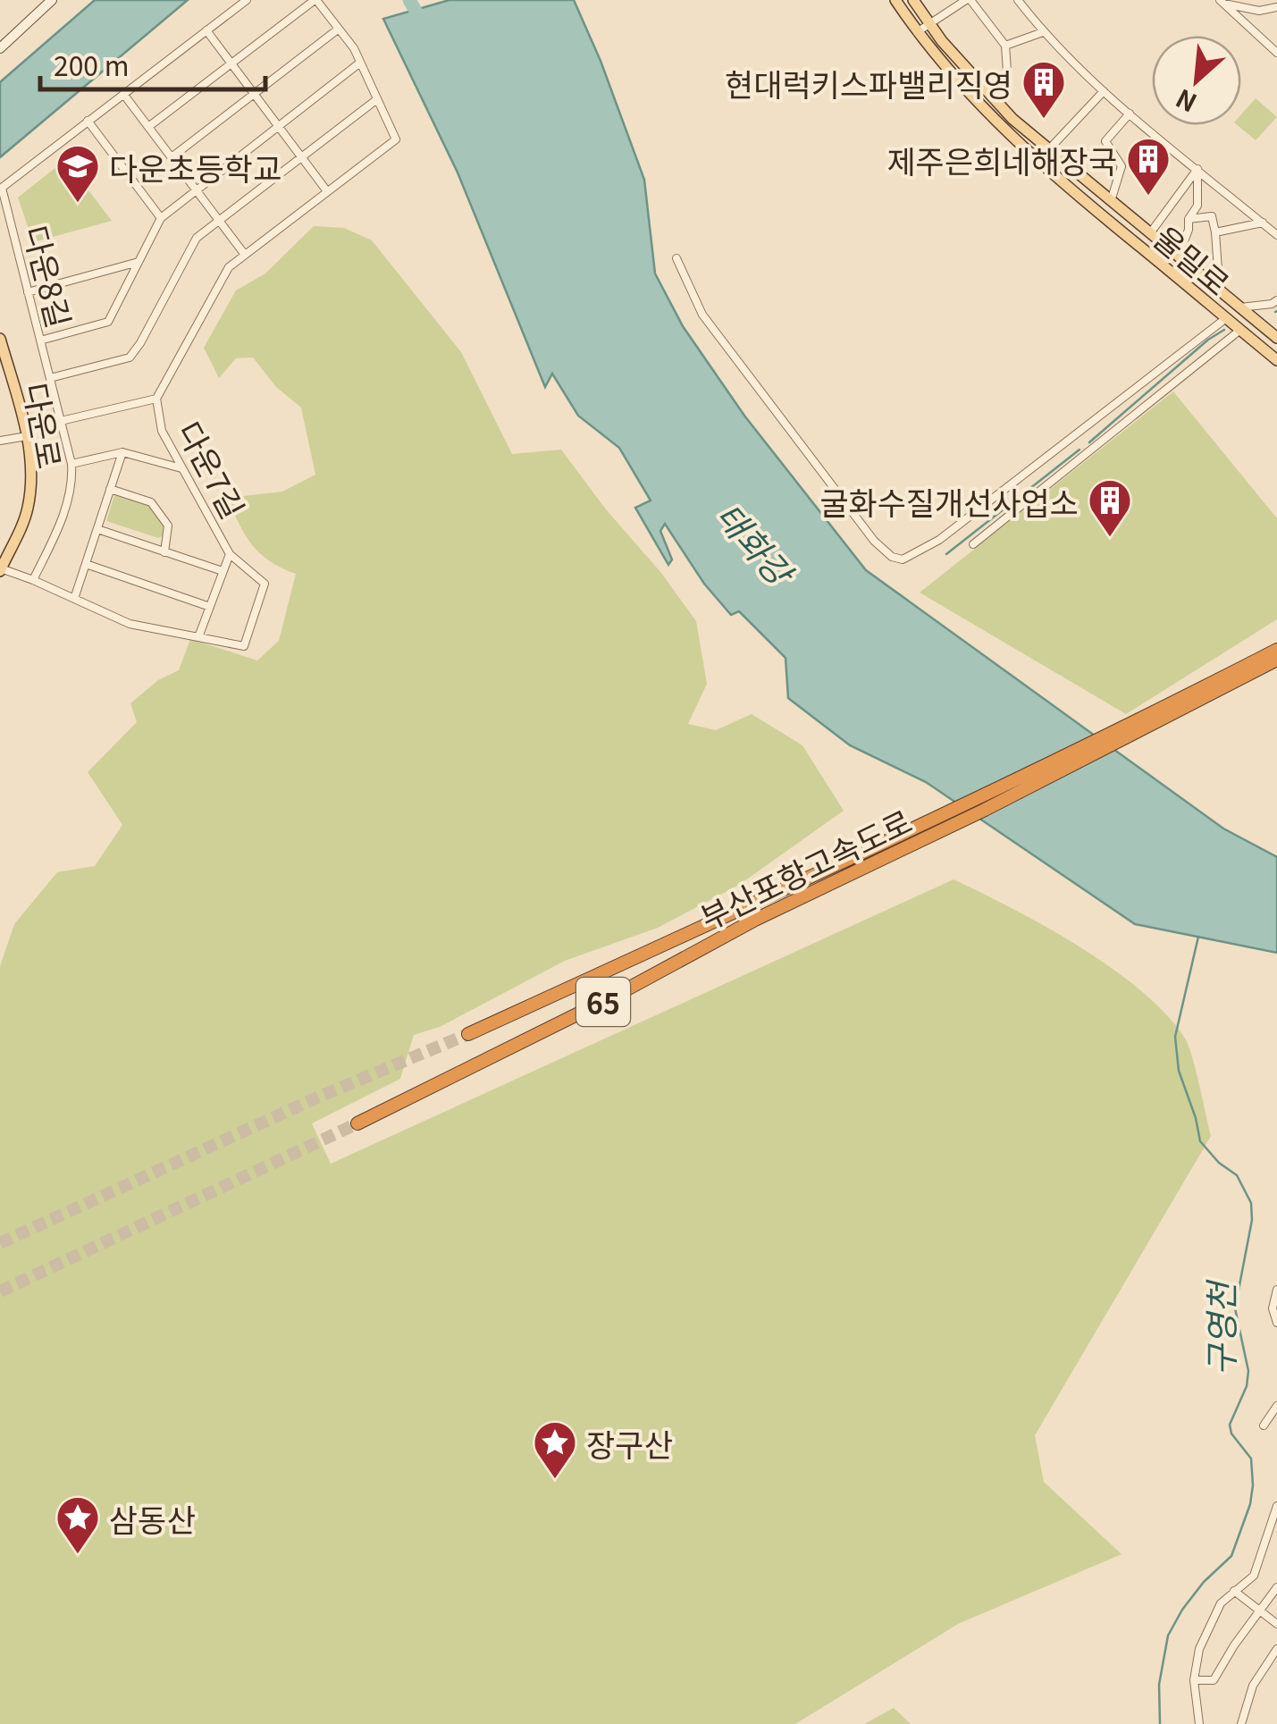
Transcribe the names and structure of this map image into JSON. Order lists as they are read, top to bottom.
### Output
{
  "streets": {
    "highway": ["부산포항고속도로", "65"],
    "main road": ["울밀로", "다운로"],
    "street": ["다운8길", "다운7길"]
  },
  "crossings": [
    ["다운8길", "다운로"],
    ["다운8길", "다운7길"],
    ["다운로", "다운7길"]
  ],
  "water": ["태화강", "구영천"],
  "places": {
    "building": ["현대럭키스파밸리직영", "제주은희네해장국", "굴화수질개선사업소"],
    "school or university": ["다운초등학교"],
    "place": ["장구산", "삼동산"]
  },
  "scale_bar": "200 m",
  "north": "bottom left"
}
